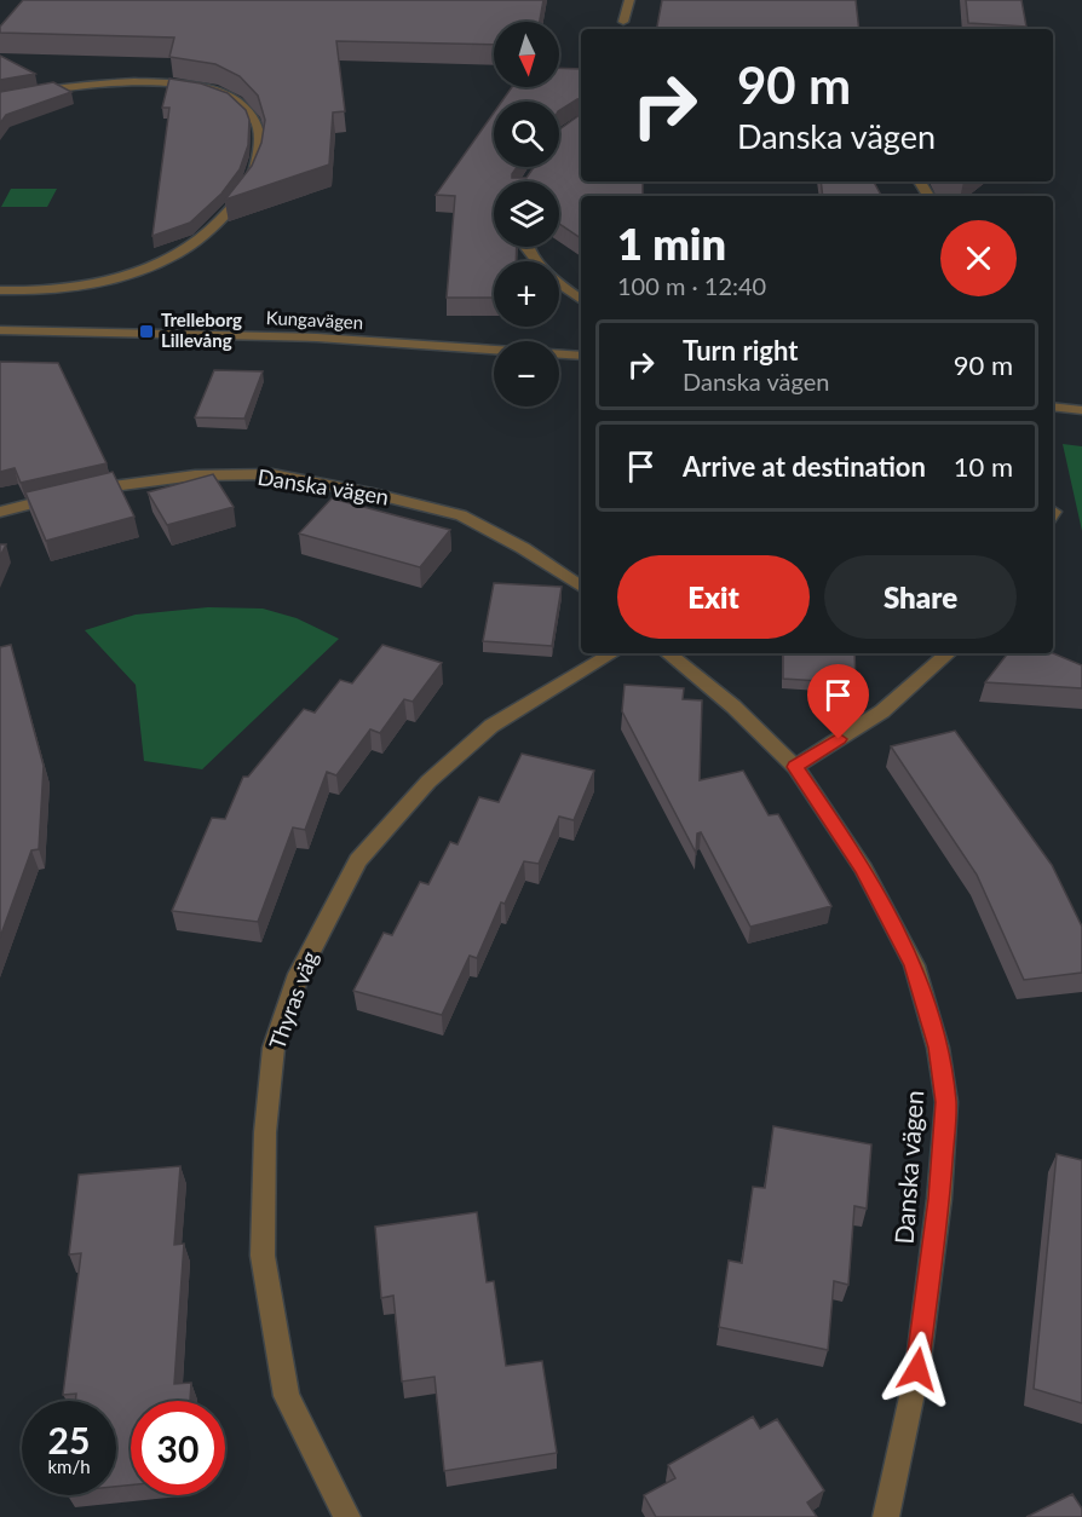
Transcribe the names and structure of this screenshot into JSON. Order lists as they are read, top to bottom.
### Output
{
  "streets": {
    "street": ["Kungavägen", "Danska vägen", "Thyras väg"]
  },
  "places": {
    "transit": ["Trelleborg Lillevång"]
  },
  "north": "bottom",
  "page": {
    "map_buttons": ["+", "−"],
    "turn": ["90 m", "Danska vägen"],
    "heading": ["1 min", "100 m · 12:40"],
    "list": [
      {
        "name": "Turn right",
        "note": "Danska vägen",
        "value": "90 m"
      },
      {
        "name": "Arrive at destination",
        "value": "10 m"
      }
    ],
    "buttons": ["Exit", "Share"],
    "speed": "25 km/h",
    "limit": "30"
  }
}
